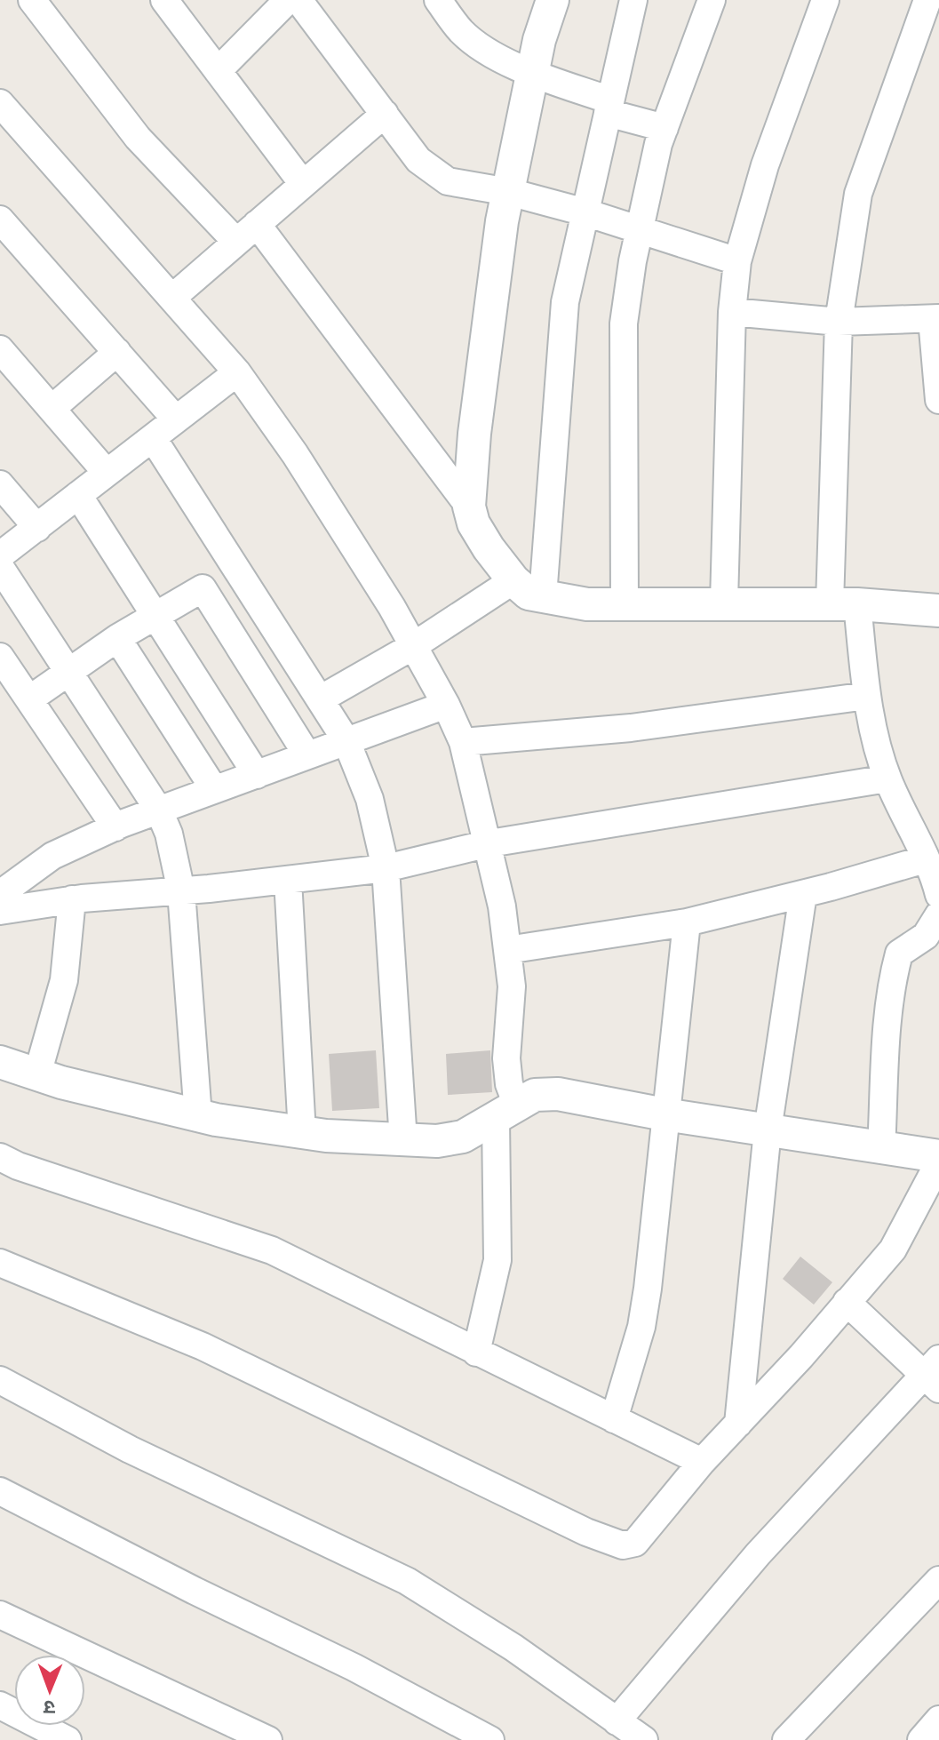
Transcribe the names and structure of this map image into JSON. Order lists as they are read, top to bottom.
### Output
{
  "north": "bottom"
}
